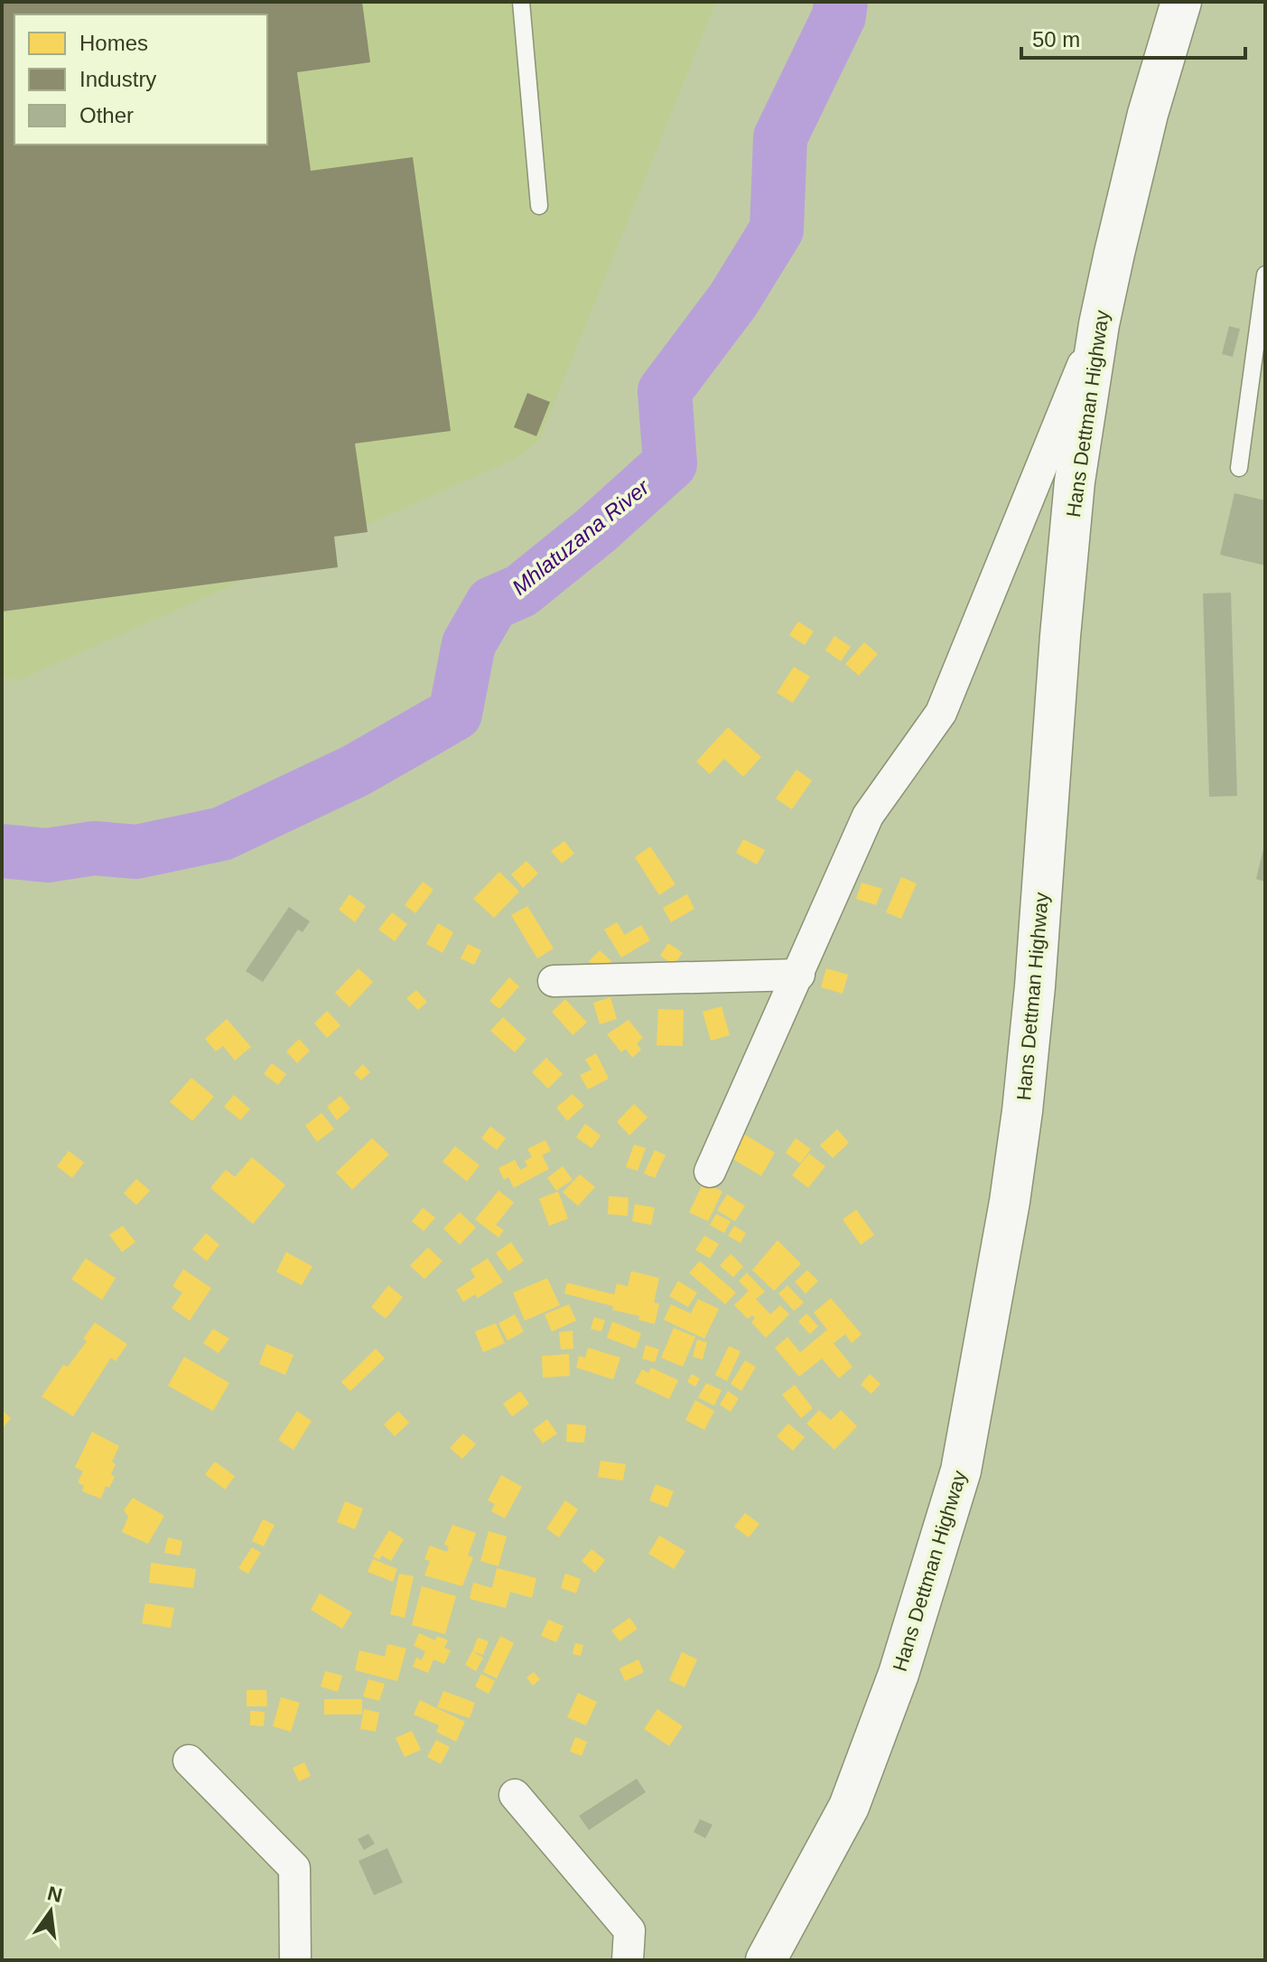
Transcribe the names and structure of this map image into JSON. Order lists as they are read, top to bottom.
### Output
{
  "streets": {
    "street": ["Hans Dettman Highway"]
  },
  "water": ["Mhlatuzana River"],
  "legend": ["Homes", "Industry", "Other"],
  "scale_bar": "50 m",
  "north": "top"
}
